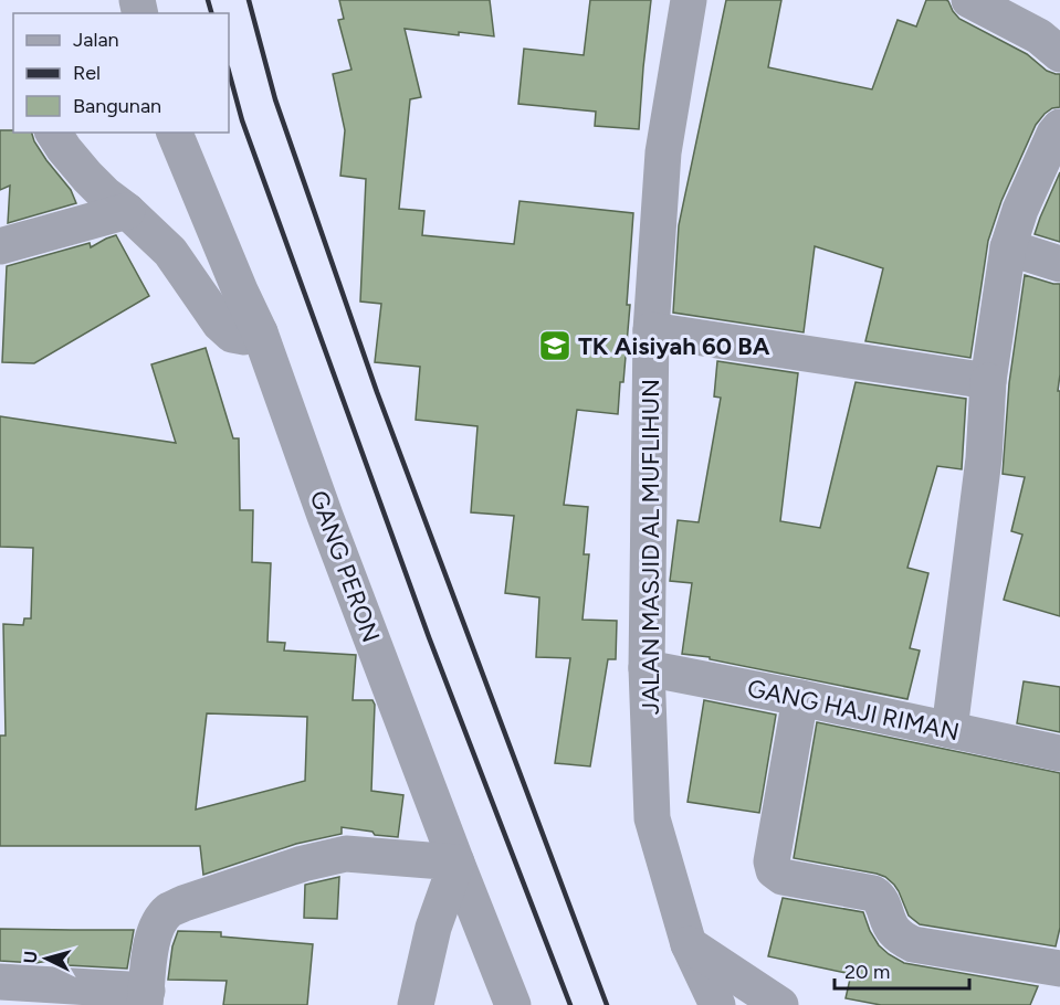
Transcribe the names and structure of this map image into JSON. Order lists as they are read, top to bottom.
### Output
{
  "streets": {
    "street": ["JALAN MASJID AL MUFLIHUN", "GANG PERON", "GANG HAJI RIMAN"]
  },
  "crossings": [
    ["JALAN MASJID AL MUFLIHUN", "GANG HAJI RIMAN"]
  ],
  "places": {
    "school or university": ["TK Aisiyah 60 BA"]
  },
  "legend": ["Jalan", "Rel", "Bangunan"],
  "scale_bar": "20 m",
  "north": "left"
}
